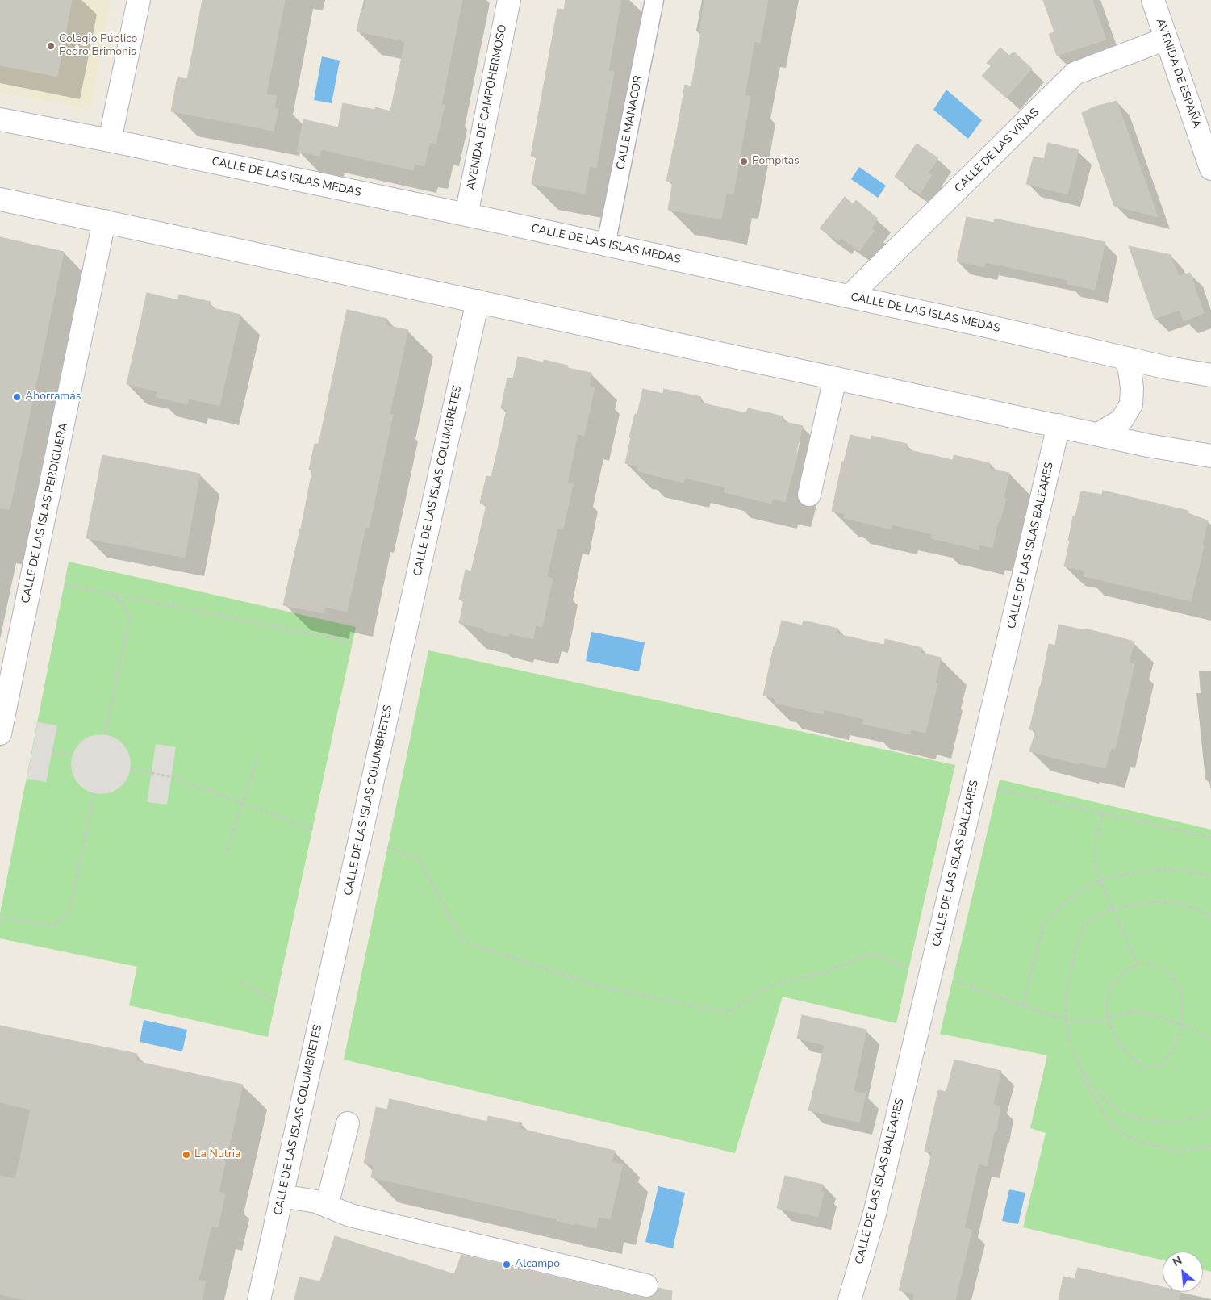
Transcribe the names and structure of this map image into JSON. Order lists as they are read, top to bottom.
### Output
{
  "streets": {
    "street": [
      "AVENIDA DE ESPAÑA",
      "AVENIDA DE CAMPOHERMOSO",
      "CALLE MANACOR",
      "CALLE DE LAS VIÑAS",
      "CALLE DE LAS ISLAS MEDAS",
      "CALLE DE LAS ISLAS COLUMBRETES",
      "CALLE DE LAS ISLAS PERDIGUERA",
      "CALLE DE LAS ISLAS BALEARES"
    ]
  },
  "crossings": [
    ["AVENIDA DE ESPAÑA", "CALLE DE LAS VIÑAS"],
    ["AVENIDA DE CAMPOHERMOSO", "CALLE DE LAS ISLAS MEDAS"],
    ["CALLE MANACOR", "CALLE DE LAS ISLAS MEDAS"],
    ["CALLE DE LAS VIÑAS", "CALLE DE LAS ISLAS MEDAS"]
  ],
  "places": [
    "Colegio Público Pedro Brimonis",
    "Pompitas",
    "Ahorramás",
    "La Nutria",
    "Alcampo"
  ],
  "north": "top left"
}
